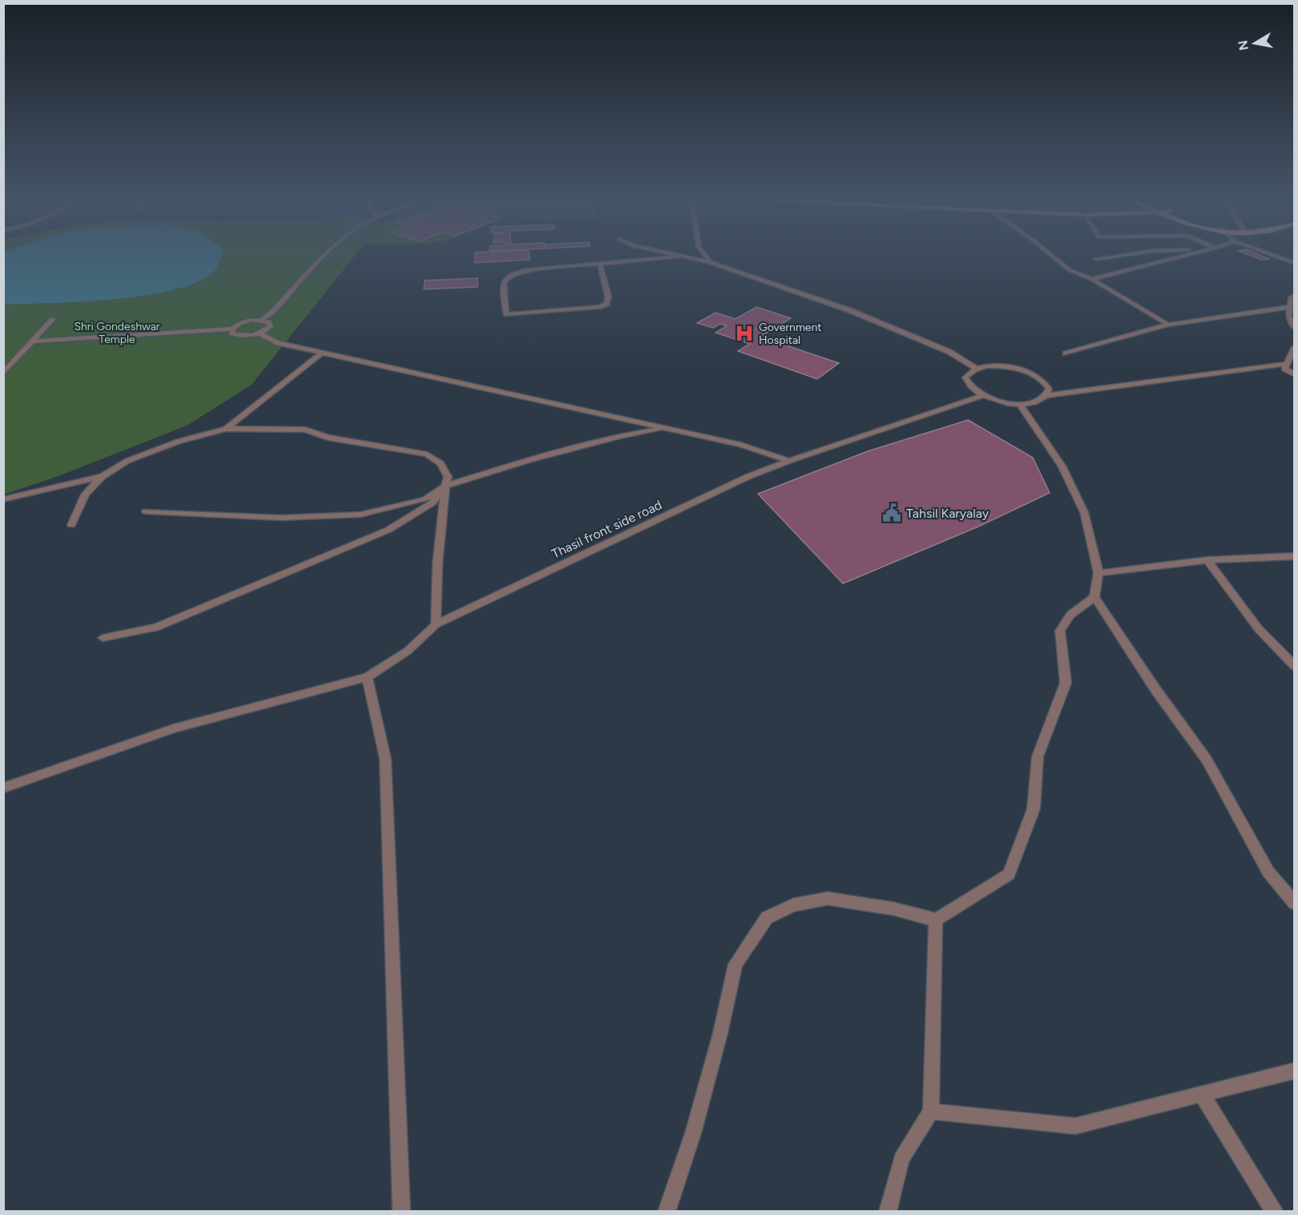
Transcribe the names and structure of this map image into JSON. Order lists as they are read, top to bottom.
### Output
{
  "streets": {
    "street": ["Thasil front side road"]
  },
  "parks": ["Shri Gondeshwar Temple"],
  "places": {
    "hospital": ["Government Hospital"],
    "public building": ["Tahsil Karyalay"]
  },
  "north": "left"
}
